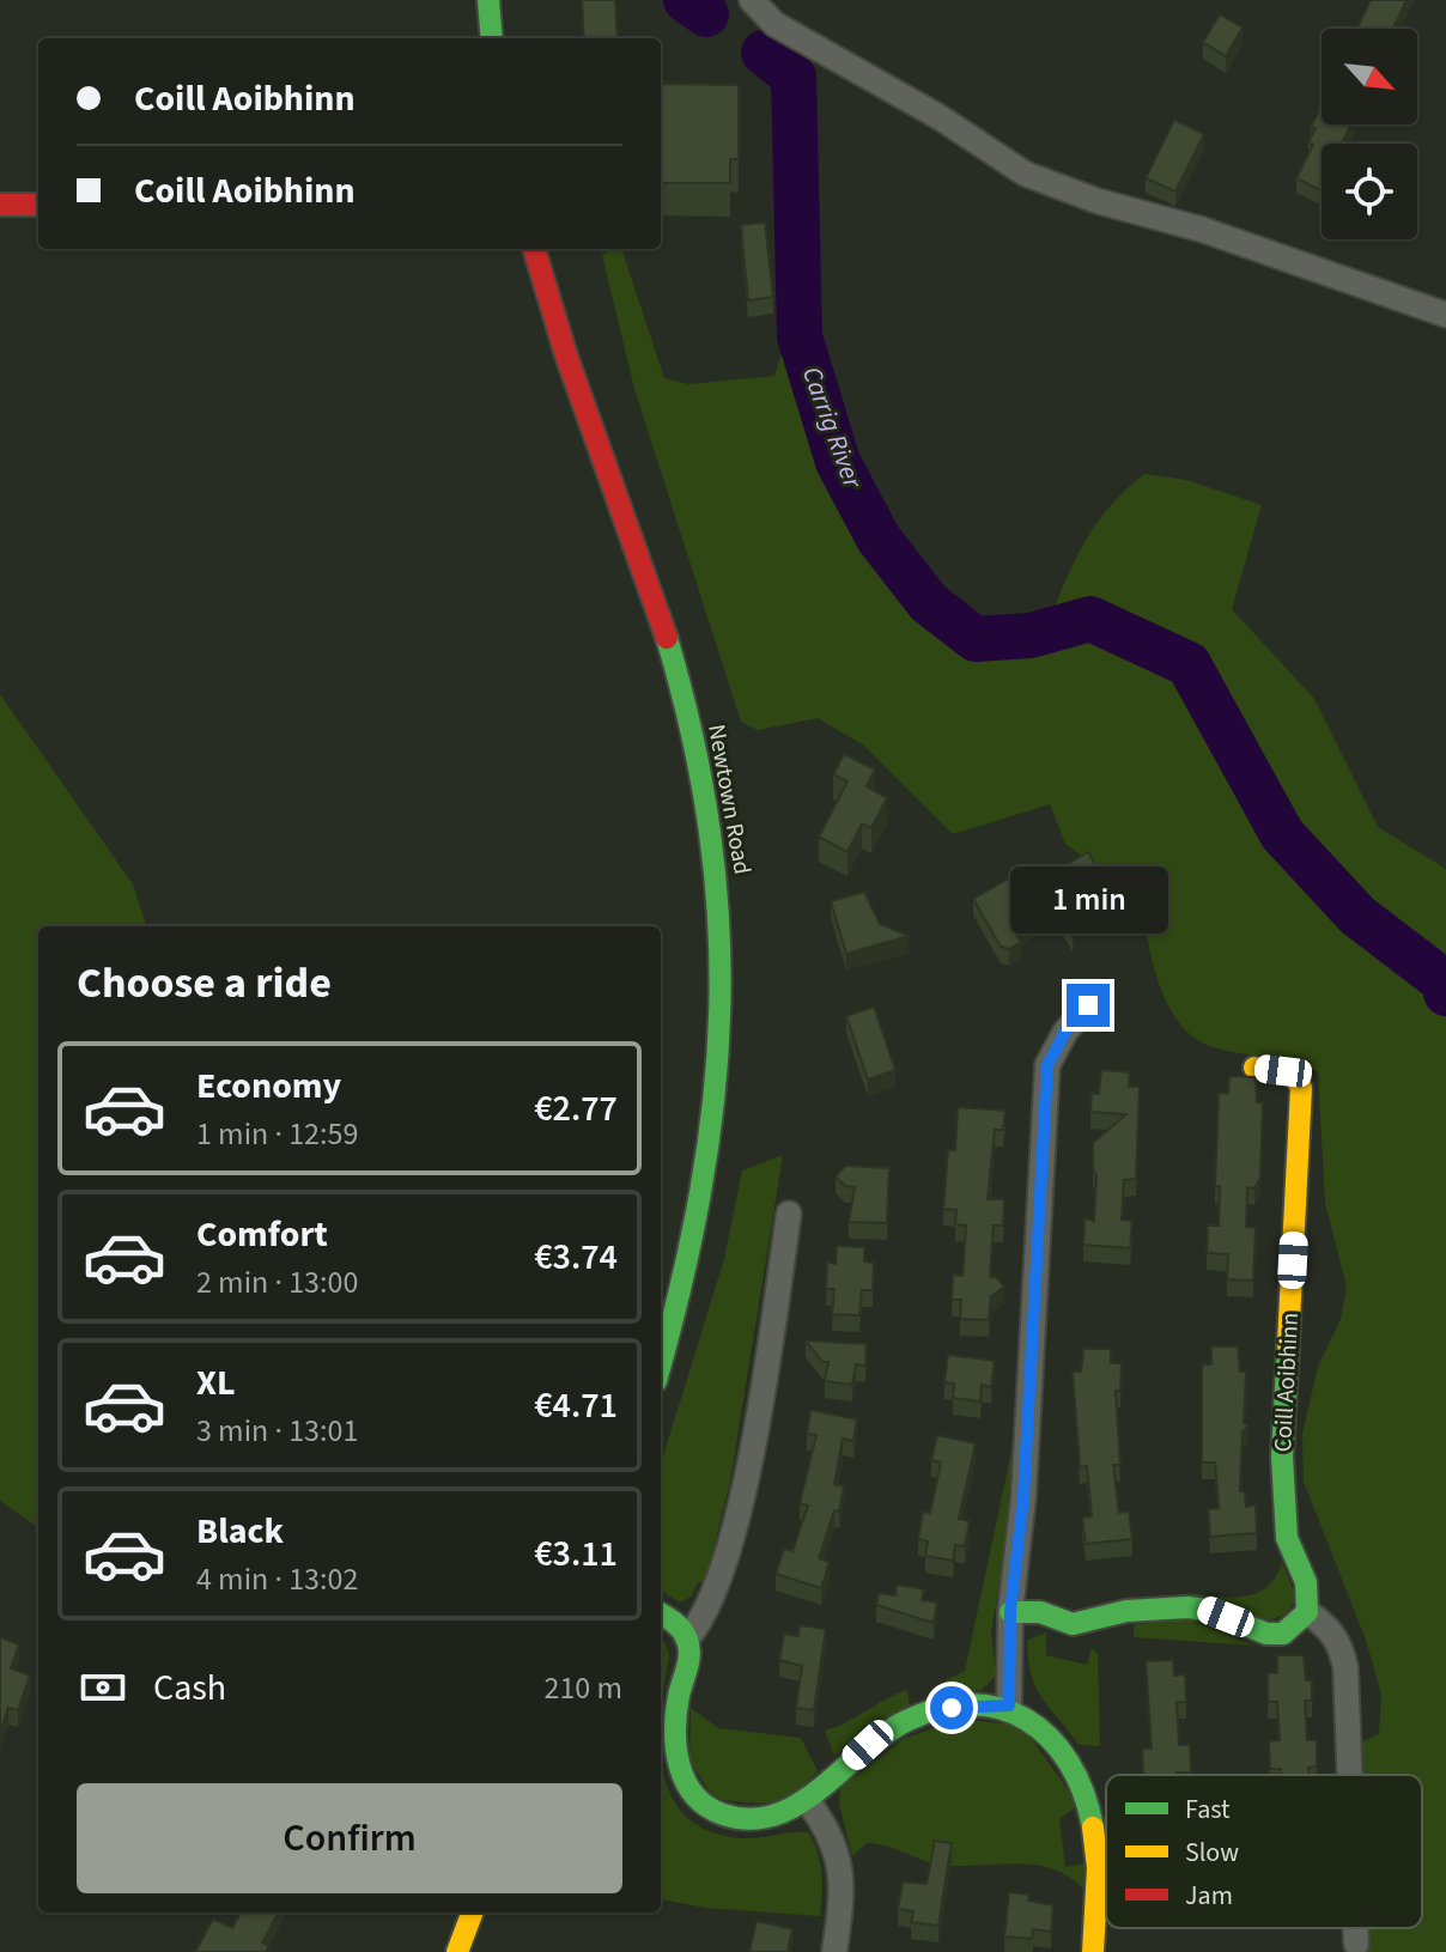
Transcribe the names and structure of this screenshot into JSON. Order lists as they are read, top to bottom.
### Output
{
  "streets": {
    "street": ["Newtown Road", "Coill Aoibhinn"]
  },
  "water": ["Carrig River"],
  "legend": ["Fast", "Slow", "Jam"],
  "north": "bottom right",
  "page": {
    "banner": ["Coill Aoibhinn", "Coill Aoibhinn"],
    "bubble": "1 min",
    "heading": "Choose a ride",
    "list": [
      {
        "name": "Economy",
        "note": "1 min · 12:59",
        "value": "€2.77"
      },
      {
        "name": "Comfort",
        "note": "2 min · 13:00",
        "value": "€3.74"
      },
      {
        "name": "XL",
        "note": "3 min · 13:01",
        "value": "€4.71"
      },
      {
        "name": "Black",
        "note": "4 min · 13:02",
        "value": "€3.11"
      }
    ],
    "pay": ["Cash", "210 m"],
    "buttons": "Confirm"
  }
}
